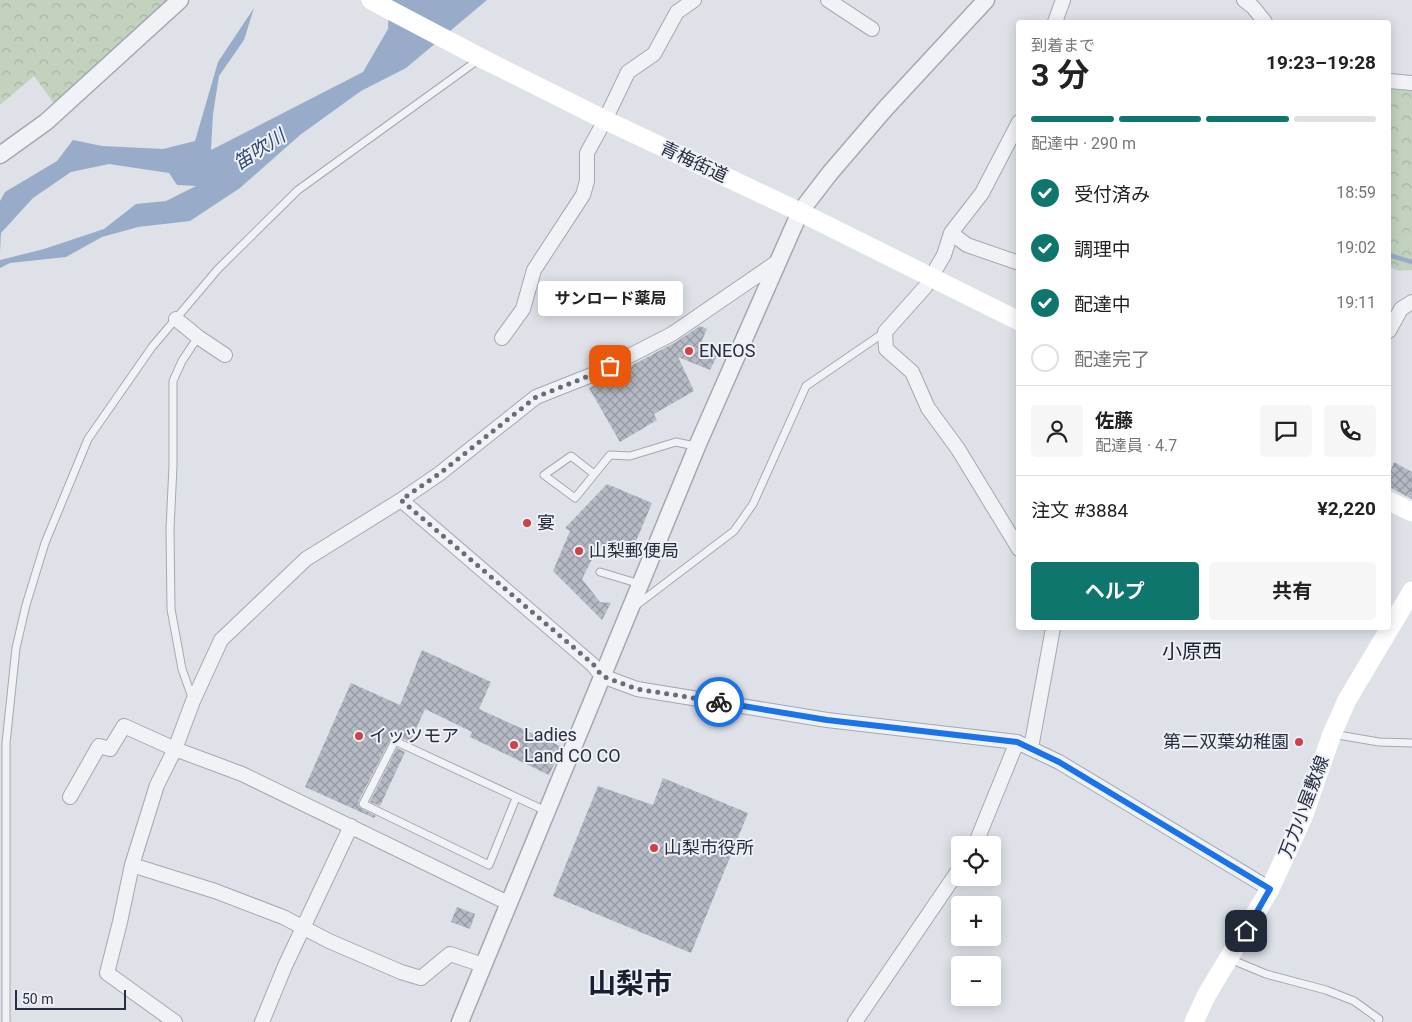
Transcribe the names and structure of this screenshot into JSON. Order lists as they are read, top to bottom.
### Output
{
  "streets": {
    "main road": ["青梅街道", "万力小屋敷線"]
  },
  "districts": ["小原西", "山梨市"],
  "water": ["笛吹川"],
  "places": [
    "ENEOS",
    "サンロード薬局",
    "宴",
    "山梨郵便局",
    "イッツモア",
    "第二双葉幼稚園",
    "Ladies Land CO CO",
    "山梨市役所"
  ],
  "scale_bar": "50 m",
  "page": {
    "heading": ["3 分", "到着まで", "19:23–19:28"],
    "panel": [
      "佐藤",
      "配達員 · 4.7",
      "注文 #3884",
      "¥2,220"
    ],
    "bar": "配達中 · 290 m",
    "list": [
      ["受付済み", "18:59"],
      ["調理中", "19:02"],
      ["配達中", "19:11"],
      "配達完了"
    ],
    "bubble": "サンロード薬局",
    "buttons": ["ヘルプ", "共有"],
    "map_buttons": ["+", "−"],
    "scale": "50 m"
  }
}
